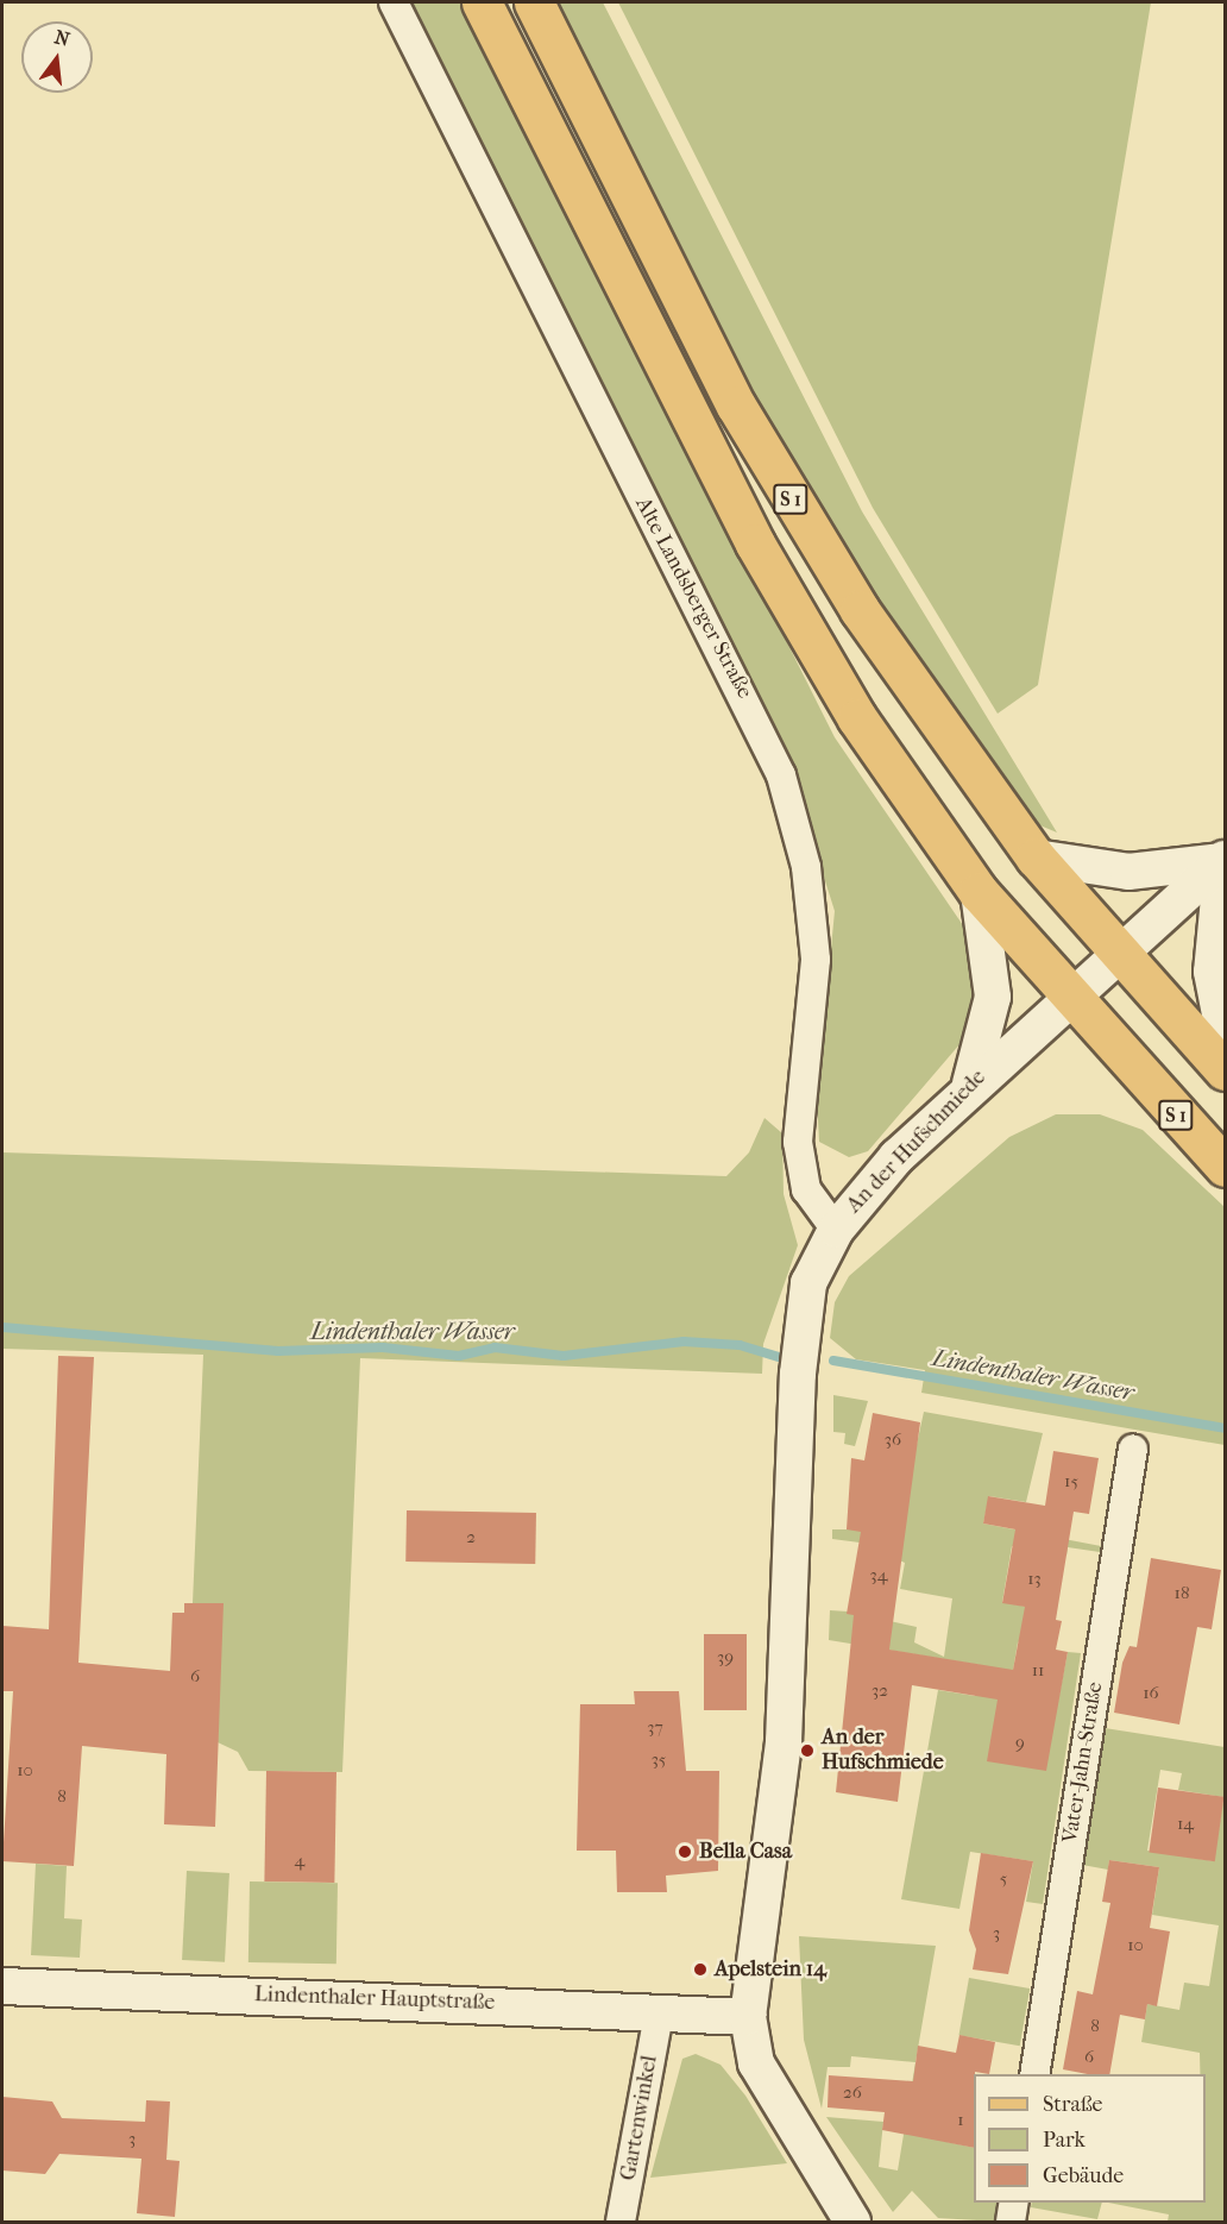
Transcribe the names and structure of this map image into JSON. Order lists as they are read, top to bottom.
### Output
{
  "streets": {
    "main road": ["S 1"],
    "street": [
      "Alte Landsberger Straße",
      "An der Hufschmiede",
      "Vater-Jahn-Straße",
      "Lindenthaler Hauptstraße",
      "Gartenwinkel"
    ]
  },
  "crossings": [
    ["S 1", "An der Hufschmiede"],
    ["Alte Landsberger Straße", "An der Hufschmiede"],
    ["An der Hufschmiede", "Lindenthaler Hauptstraße"],
    ["Lindenthaler Hauptstraße", "Gartenwinkel"]
  ],
  "water": ["Lindenthaler Wasser"],
  "places": ["An der Hufschmiede", "Bella Casa", "Apelstein 14"],
  "house_numbers": [
    "36",
    "15",
    "2",
    "34",
    "13",
    "18",
    "39",
    "11",
    "6",
    "32",
    "16",
    "37",
    "9",
    "35",
    "10",
    "8",
    "14",
    "4",
    "5",
    "3",
    "10",
    "8",
    "6",
    "26",
    "1",
    "3"
  ],
  "legend": ["Straße", "Park", "Gebäude"],
  "north": "top"
}
